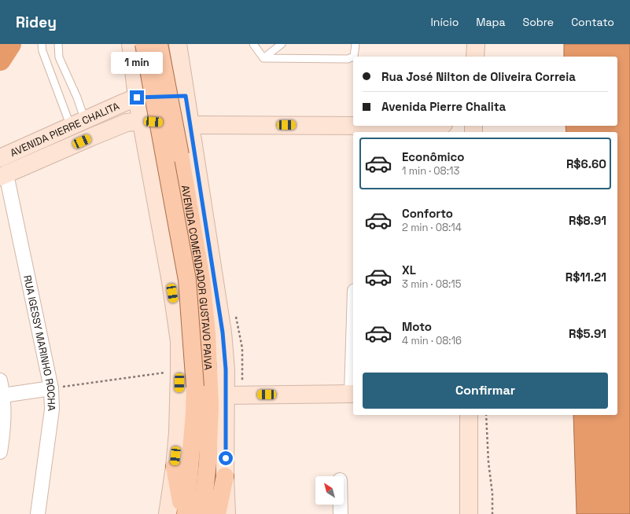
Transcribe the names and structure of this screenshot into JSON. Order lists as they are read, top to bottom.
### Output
{
  "streets": {
    "main road": ["AVENIDA COMENDADOR GUSTAVO PAIVA"],
    "street": ["AVENIDA PIERRE CHALITA", "RUA IGESSY MARINHO ROCHA"]
  },
  "crossings": [
    ["AVENIDA PIERRE CHALITA", "RUA IGESSY MARINHO ROCHA"]
  ],
  "north": "top left",
  "page": {
    "header": "Ridey",
    "nav": [
      "Início",
      "Mapa",
      "Sobre",
      "Contato"
    ],
    "bubble": "1 min",
    "banner": ["Rua José Nilton de Oliveira Correia", "Avenida Pierre Chalita"],
    "list": [
      {
        "name": "Econômico",
        "note": "1 min · 08:13",
        "value": "R$6.60"
      },
      {
        "name": "Conforto",
        "note": "2 min · 08:14",
        "value": "R$8.91"
      },
      {
        "name": "XL",
        "note": "3 min · 08:15",
        "value": "R$11.21"
      },
      {
        "name": "Moto",
        "note": "4 min · 08:16",
        "value": "R$5.91"
      }
    ],
    "buttons": "Confirmar"
  }
}
